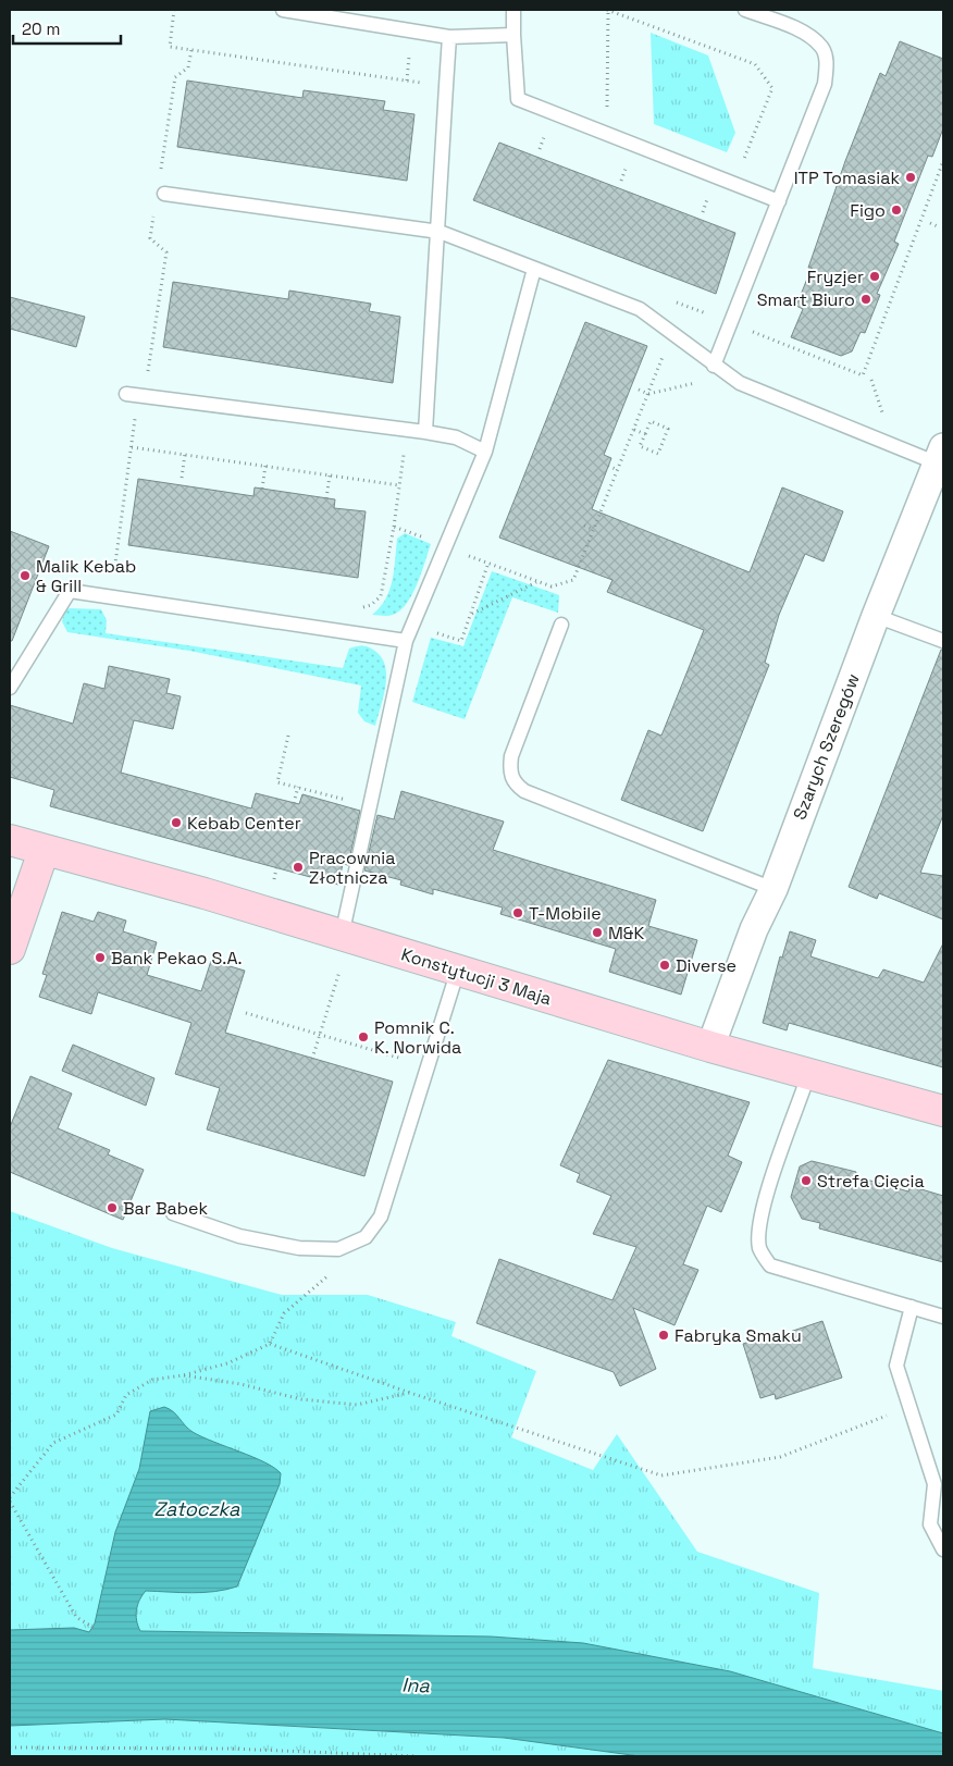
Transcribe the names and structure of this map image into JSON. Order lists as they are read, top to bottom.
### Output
{
  "streets": {
    "street": ["Szarych Szeregów", "Konstytucji 3 Maja"]
  },
  "crossings": [
    ["Szarych Szeregów", "Konstytucji 3 Maja"]
  ],
  "water": ["Zatoczka", "Ina"],
  "places": [
    "ITP Tomasiak",
    "Figo",
    "Fryzjer",
    "Smart Biuro",
    "Malik Kebab & Grill",
    "Kebab Center",
    "Pracownia Złotnicza",
    "T-Mobile",
    "M&K",
    "Bank Pekao S.A.",
    "Diverse",
    "Pomnik C. K. Norwida",
    "Strefa Cięcia",
    "Bar Babek",
    "Fabryka Smaku"
  ],
  "scale_bar": "20 m"
}
